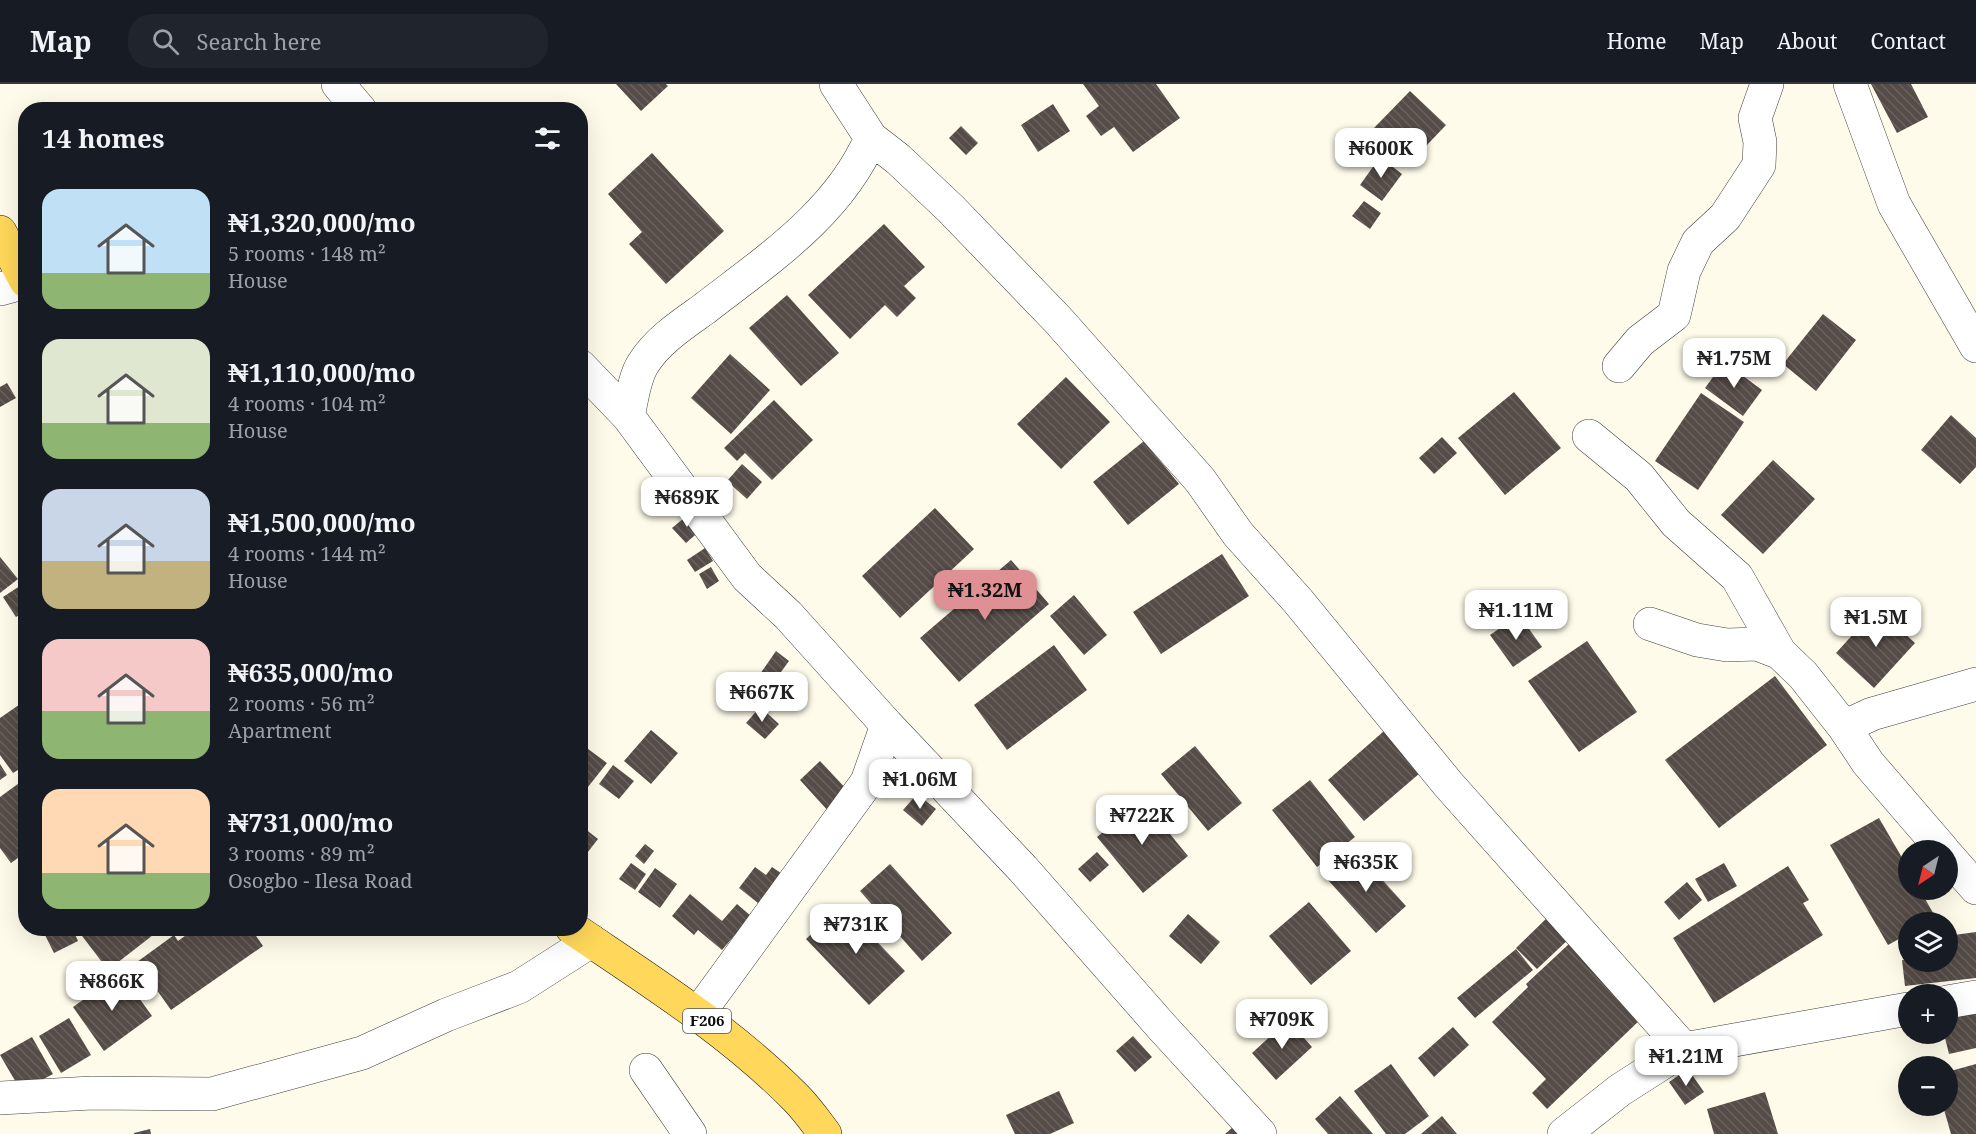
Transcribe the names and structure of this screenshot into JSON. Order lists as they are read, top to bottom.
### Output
{
  "streets": {
    "main road": ["F206"]
  },
  "north": "bottom left",
  "page": {
    "header": "Map",
    "search": "Search here",
    "nav": [
      "Home",
      "Map",
      "About",
      "Contact"
    ],
    "heading": "14 homes",
    "price": [
      "₦600K",
      "₦1.75M",
      "₦689K",
      "₦1.32M",
      "₦1.11M",
      "₦1.5M",
      "₦667K",
      "₦1.06M",
      "₦722K",
      "₦635K",
      "₦731K",
      "₦866K",
      "₦709K",
      "₦1.21M"
    ],
    "list": [
      {
        "name": "₦1,320,000/mo",
        "note": "5 rooms · 148 m² · House"
      },
      {
        "name": "₦1,110,000/mo",
        "note": "4 rooms · 104 m² · House"
      },
      {
        "name": "₦1,500,000/mo",
        "note": "4 rooms · 144 m² · House"
      },
      {
        "name": "₦635,000/mo",
        "note": "2 rooms · 56 m² · Apartment"
      },
      {
        "name": "₦731,000/mo",
        "note": "3 rooms · 89 m² · Osogbo - Ilesa Road"
      }
    ],
    "map_buttons": ["+", "−"]
  }
}
